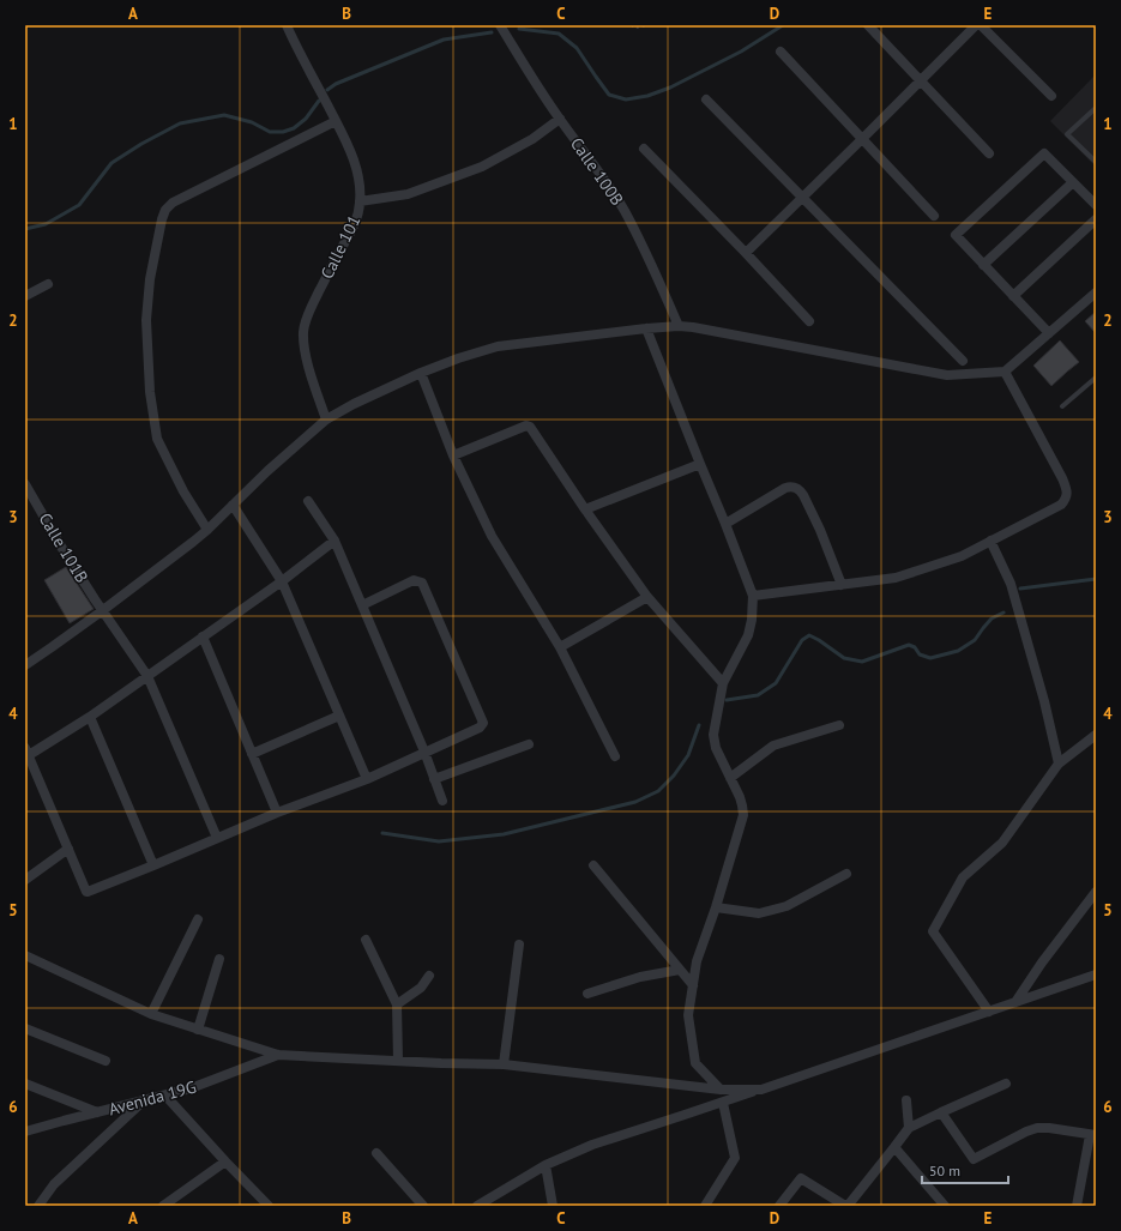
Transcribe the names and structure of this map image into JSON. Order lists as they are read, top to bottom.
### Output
{
  "streets": {
    "street": [
      "Calle 100B",
      "Calle 101",
      "Calle 101B",
      "Avenida 19G"
    ]
  },
  "scale_bar": "50 m",
  "grid": {
    "columns": [
      "A",
      "B",
      "C",
      "D",
      "E"
    ],
    "rows": [
      "1",
      "2",
      "3",
      "4",
      "5",
      "6"
    ]
  }
}
